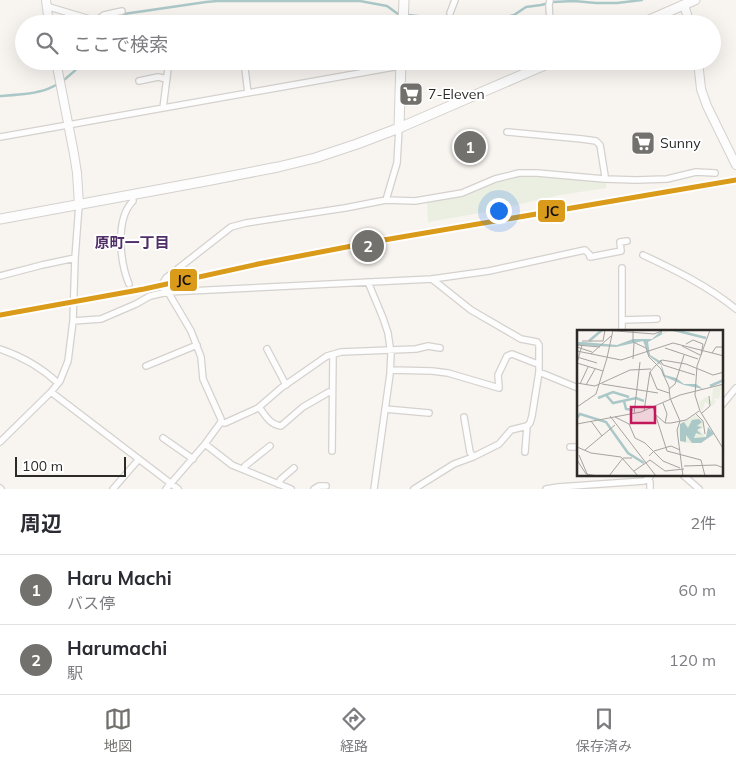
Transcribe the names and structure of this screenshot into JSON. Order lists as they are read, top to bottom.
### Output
{
  "districts": ["原町一丁目"],
  "places": {
    "supermarket": ["7-Eleven", "Sunny"]
  },
  "lines": ["transit line JC"],
  "scale_bar": "100 m",
  "page": {
    "search": "ここで検索",
    "pins": ["1", "2"],
    "scale": "100 m",
    "heading": ["周辺", "2件"],
    "list": [
      {
        "mark": "1",
        "name": "Haru Machi",
        "note": "バス停",
        "value": "60 m"
      },
      {
        "mark": "2",
        "name": "Harumachi",
        "note": "駅",
        "value": "120 m"
      }
    ],
    "nav": ["地図", "経路", "保存済み"]
  }
}
